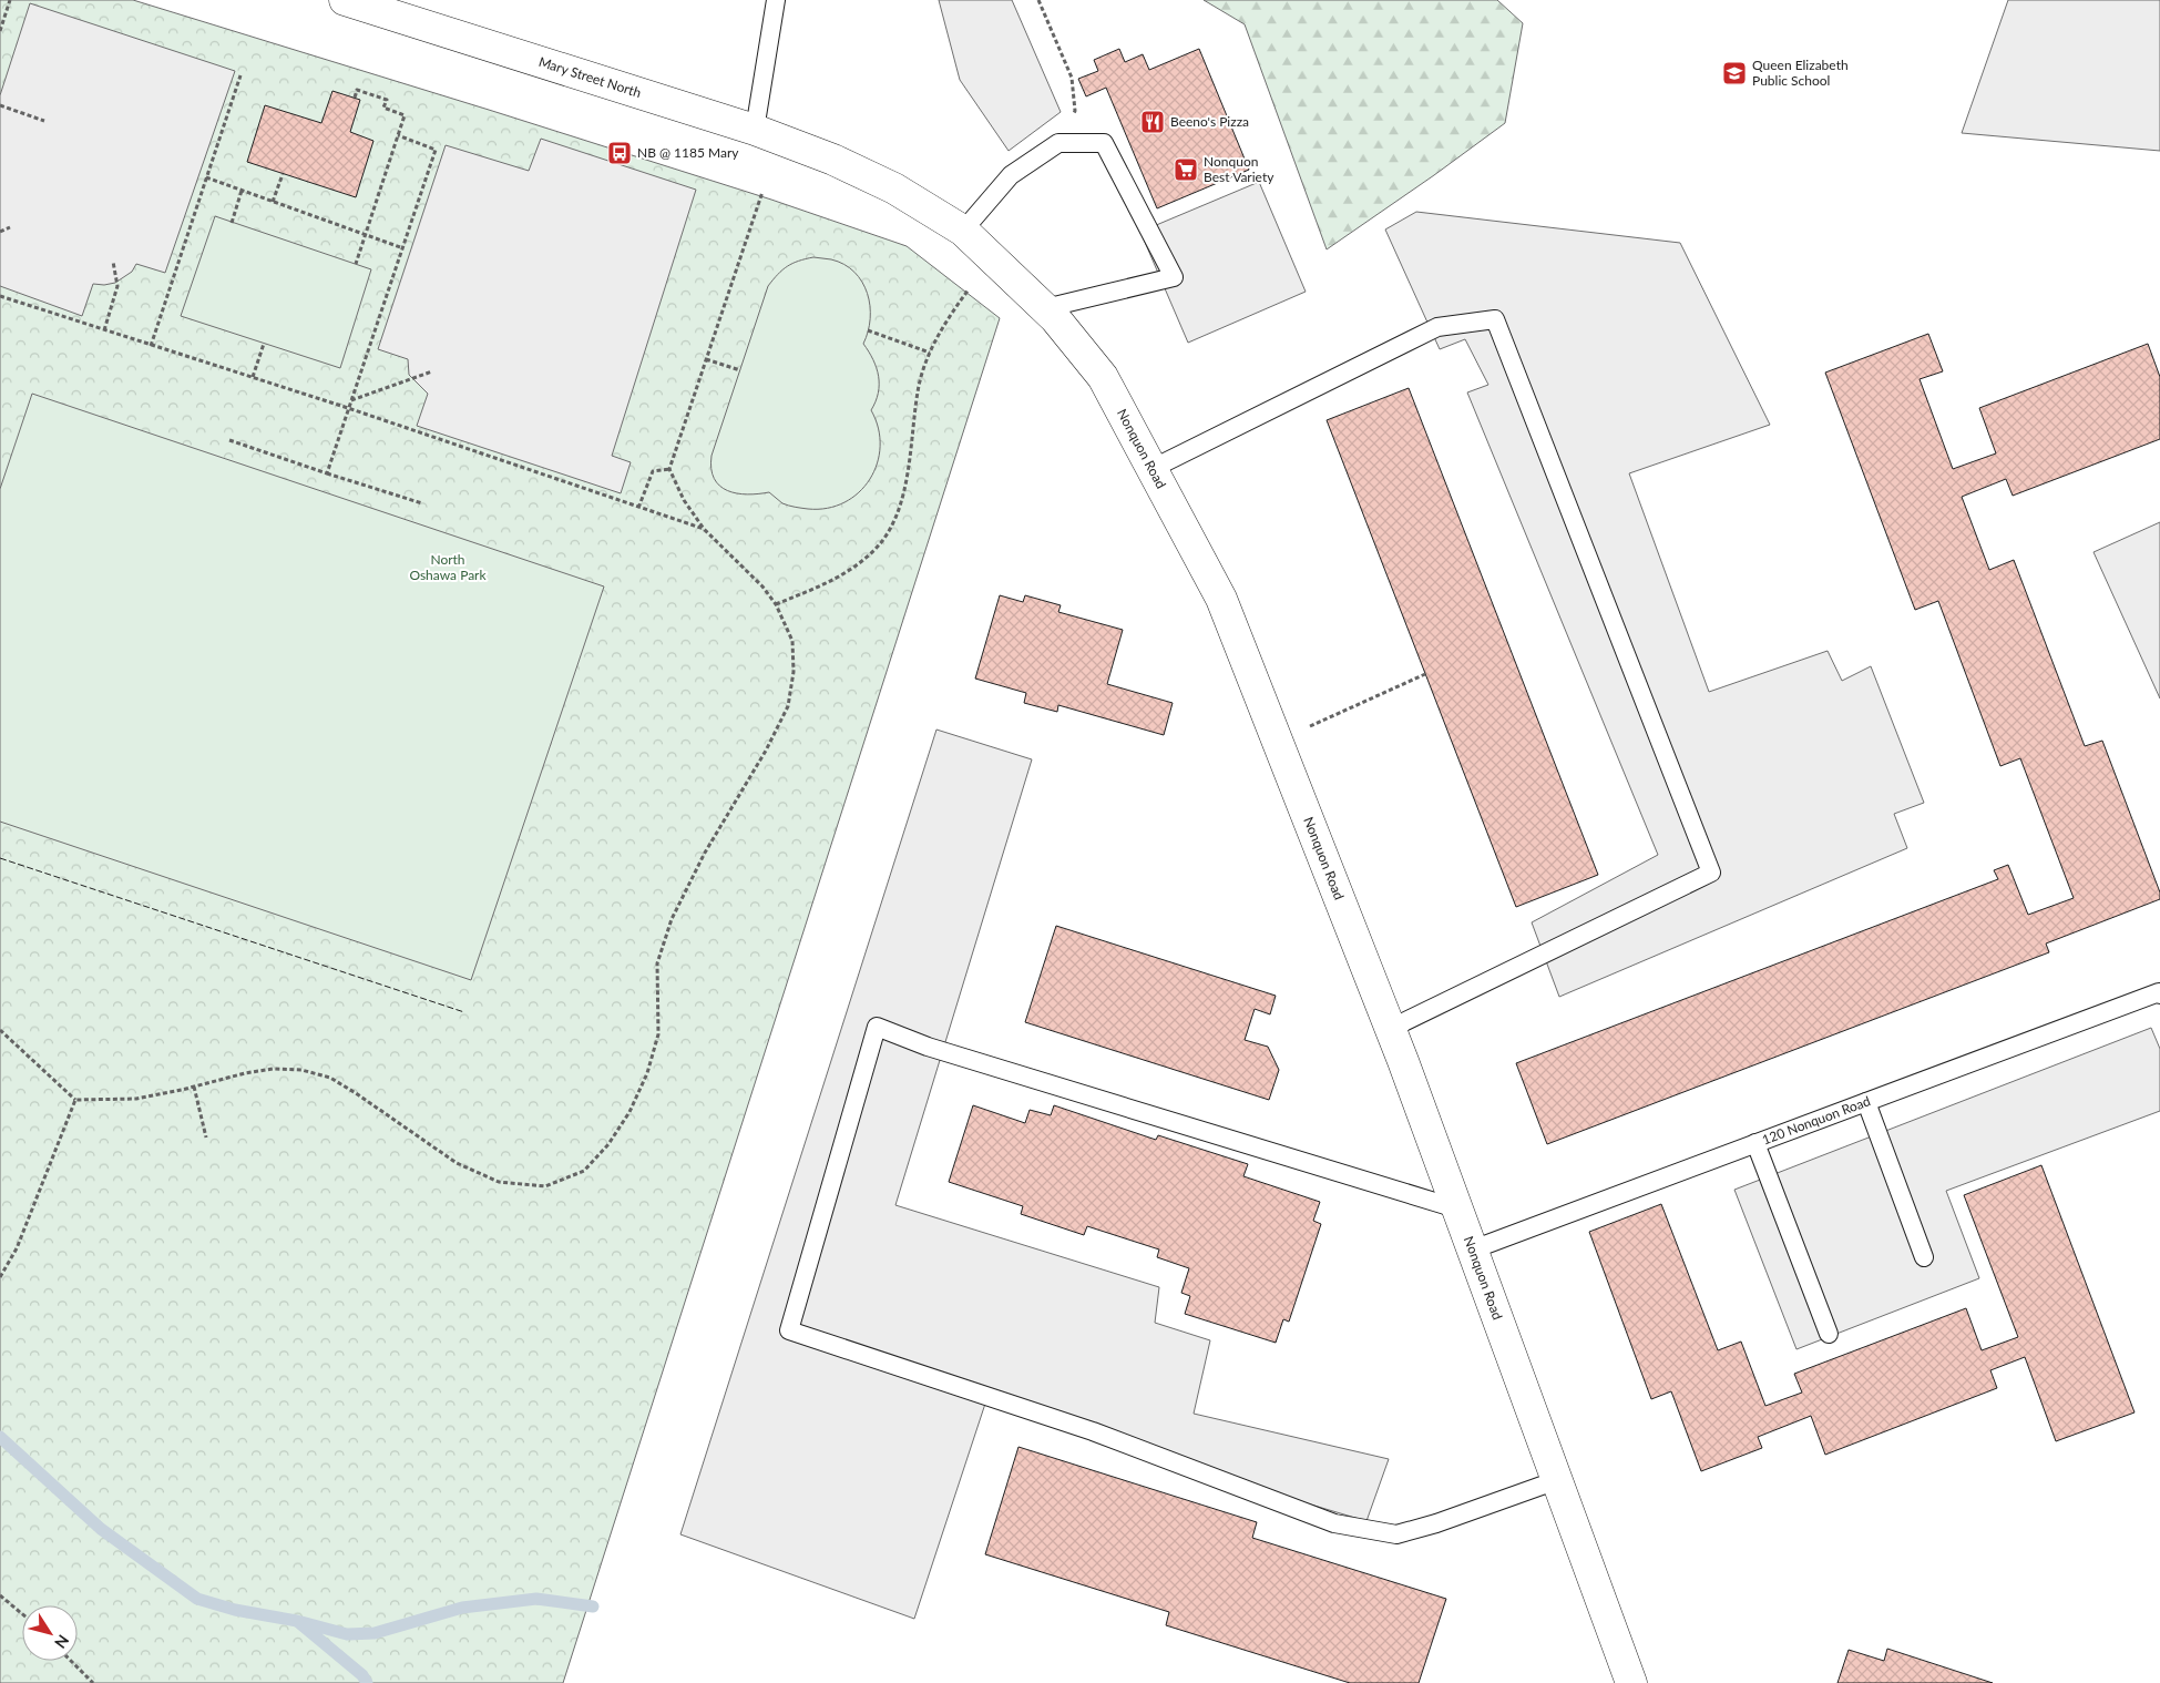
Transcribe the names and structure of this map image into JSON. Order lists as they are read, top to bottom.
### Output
{
  "streets": {
    "street": ["Mary Street North", "Nonquon Road"],
    "lane": ["120 Nonquon Road"]
  },
  "crossings": [
    ["Mary Street North", "Nonquon Road"],
    ["Nonquon Road", "120 Nonquon Road"]
  ],
  "parks": ["North Oshawa Park"],
  "places": {
    "school or university": ["Queen Elizabeth Public School"],
    "restaurant": ["Beeno's Pizza"],
    "bus stop": ["NB @ 1185 Mary"],
    "supermarket": ["Nonquon Best Variety"]
  },
  "north": "bottom right"
}
